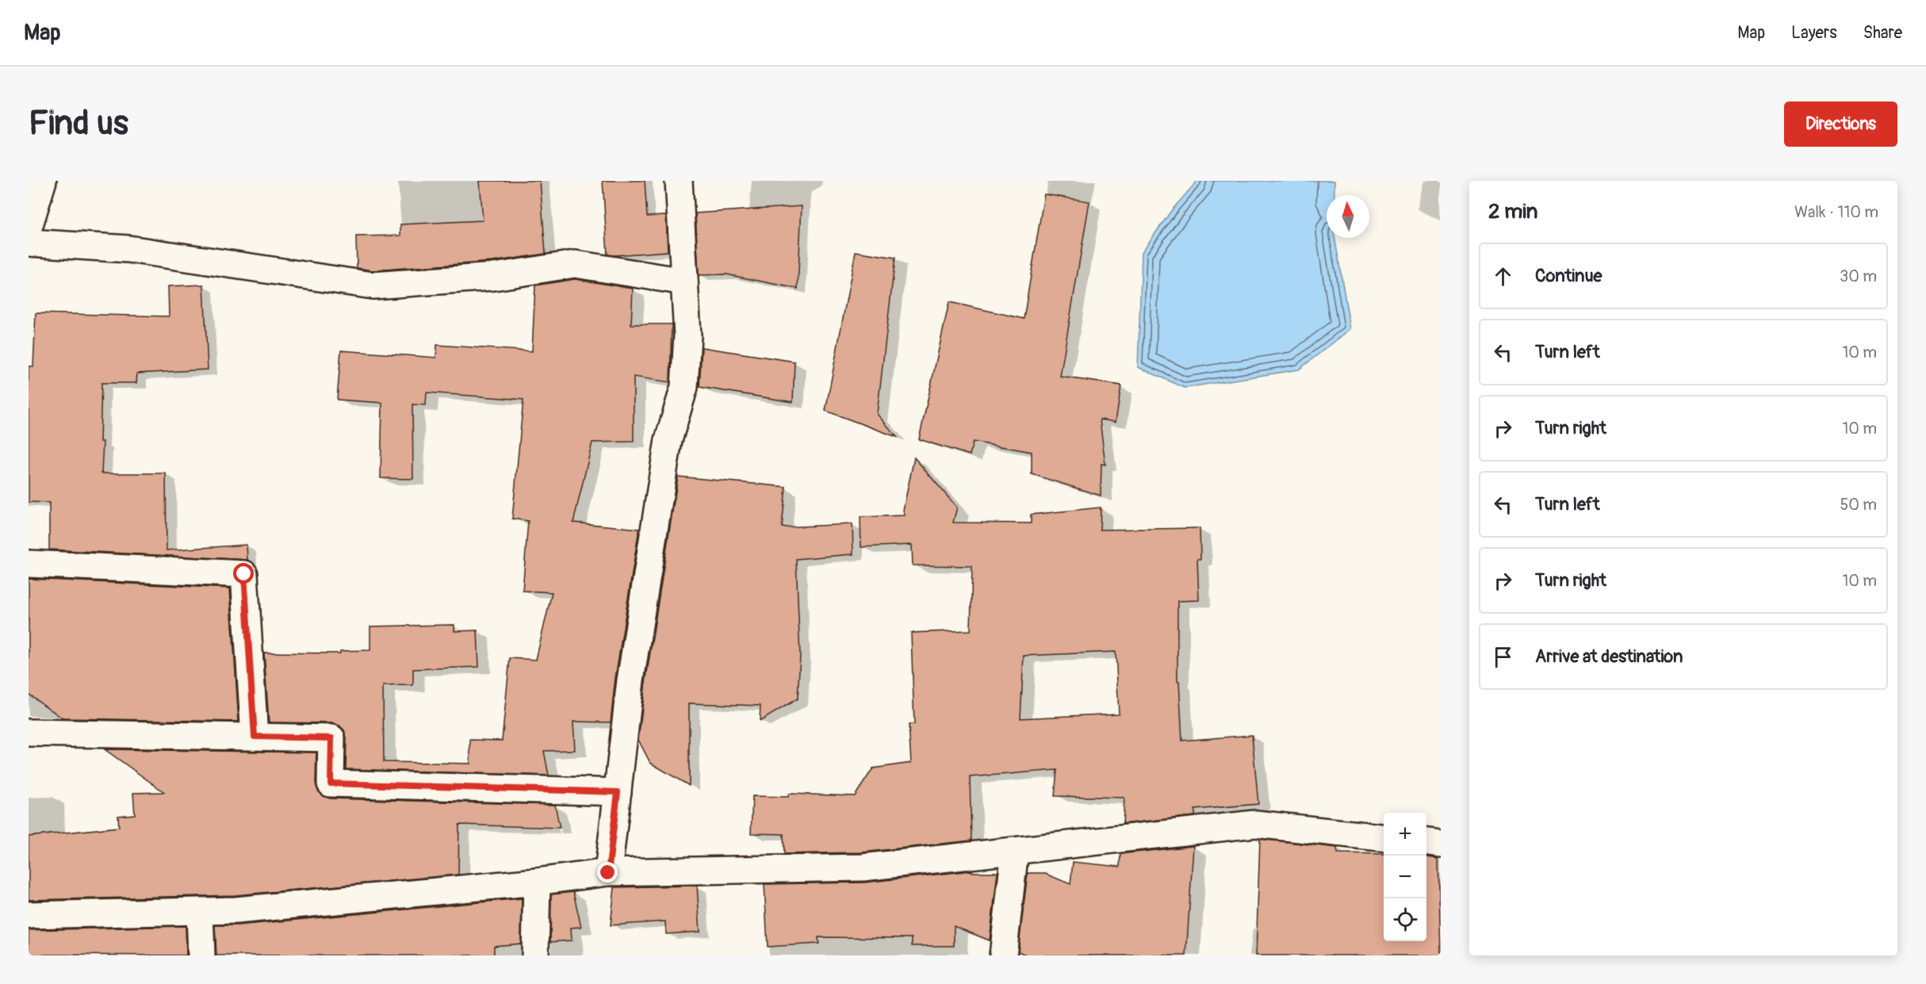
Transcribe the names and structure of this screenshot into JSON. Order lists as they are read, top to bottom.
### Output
{
  "north": "top",
  "page": {
    "header": "Map",
    "nav": ["Map", "Layers", "Share"],
    "buttons": "Directions",
    "title": "Find us",
    "heading": ["2 min", "Walk · 110 m"],
    "list": [
      ["Continue", "30 m"],
      ["Turn left", "10 m"],
      ["Turn right", "10 m"],
      ["Turn left", "50 m"],
      ["Turn right", "10 m"],
      "Arrive at destination"
    ],
    "map_buttons": ["+", "−"]
  }
}
